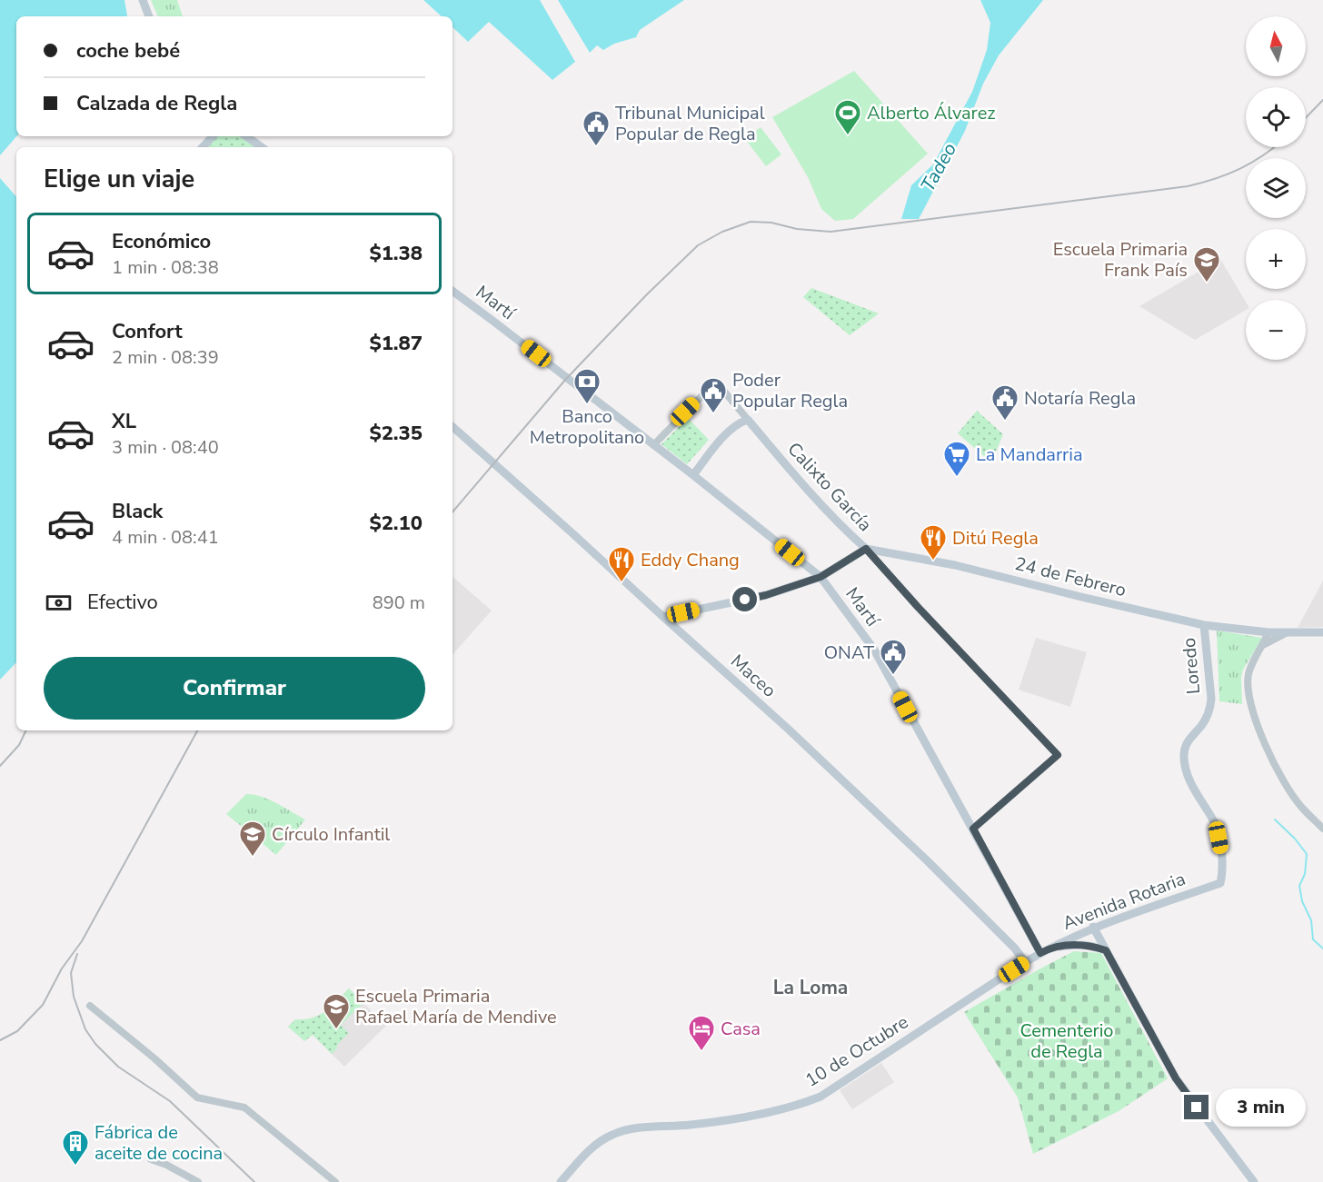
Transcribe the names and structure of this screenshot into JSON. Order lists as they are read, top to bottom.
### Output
{
  "streets": {
    "main road": [
      "Martí",
      "Calixto García",
      "24 de Febrero",
      "Loredo",
      "Maceo",
      "Avenida Rotaria",
      "10 de Octubre"
    ]
  },
  "crossings": [
    ["Martí", "Calixto García"],
    ["Martí", "Avenida Rotaria"],
    ["Martí", "10 de Octubre"],
    ["Calixto García", "24 de Febrero"],
    ["24 de Febrero", "Loredo"],
    ["Loredo", "Avenida Rotaria"],
    ["Maceo", "10 de Octubre"],
    ["Avenida Rotaria", "10 de Octubre"]
  ],
  "districts": ["La Loma"],
  "water": ["Tadeo"],
  "parks": ["Cementerio de Regla"],
  "places": {
    "sports": ["Alberto Álvarez"],
    "public building": [
      "Tribunal Municipal Popular de Regla",
      "Poder Popular Regla",
      "Notaría Regla",
      "ONAT"
    ],
    "school or university": ["Escuela Primaria Frank País", "Círculo Infantil", "Escuela Primaria Rafael María de Mendive"],
    "bank": ["Banco Metropolitano"],
    "supermarket": ["La Mandarria"],
    "restaurant": ["Ditú Regla", "Eddy Chang"],
    "hotel": ["Casa"],
    "building": ["Fábrica de aceite de cocina"]
  },
  "north": "top",
  "page": {
    "map_buttons": ["+", "−"],
    "banner": ["coche bebé", "Calzada de Regla"],
    "heading": "Elige un viaje",
    "list": [
      {
        "name": "Económico",
        "note": "1 min · 08:38",
        "value": "$1.38"
      },
      {
        "name": "Confort",
        "note": "2 min · 08:39",
        "value": "$1.87"
      },
      {
        "name": "XL",
        "note": "3 min · 08:40",
        "value": "$2.35"
      },
      {
        "name": "Black",
        "note": "4 min · 08:41",
        "value": "$2.10"
      }
    ],
    "pay": ["Efectivo", "890 m"],
    "buttons": "Confirmar",
    "bubble": "3 min"
  }
}
